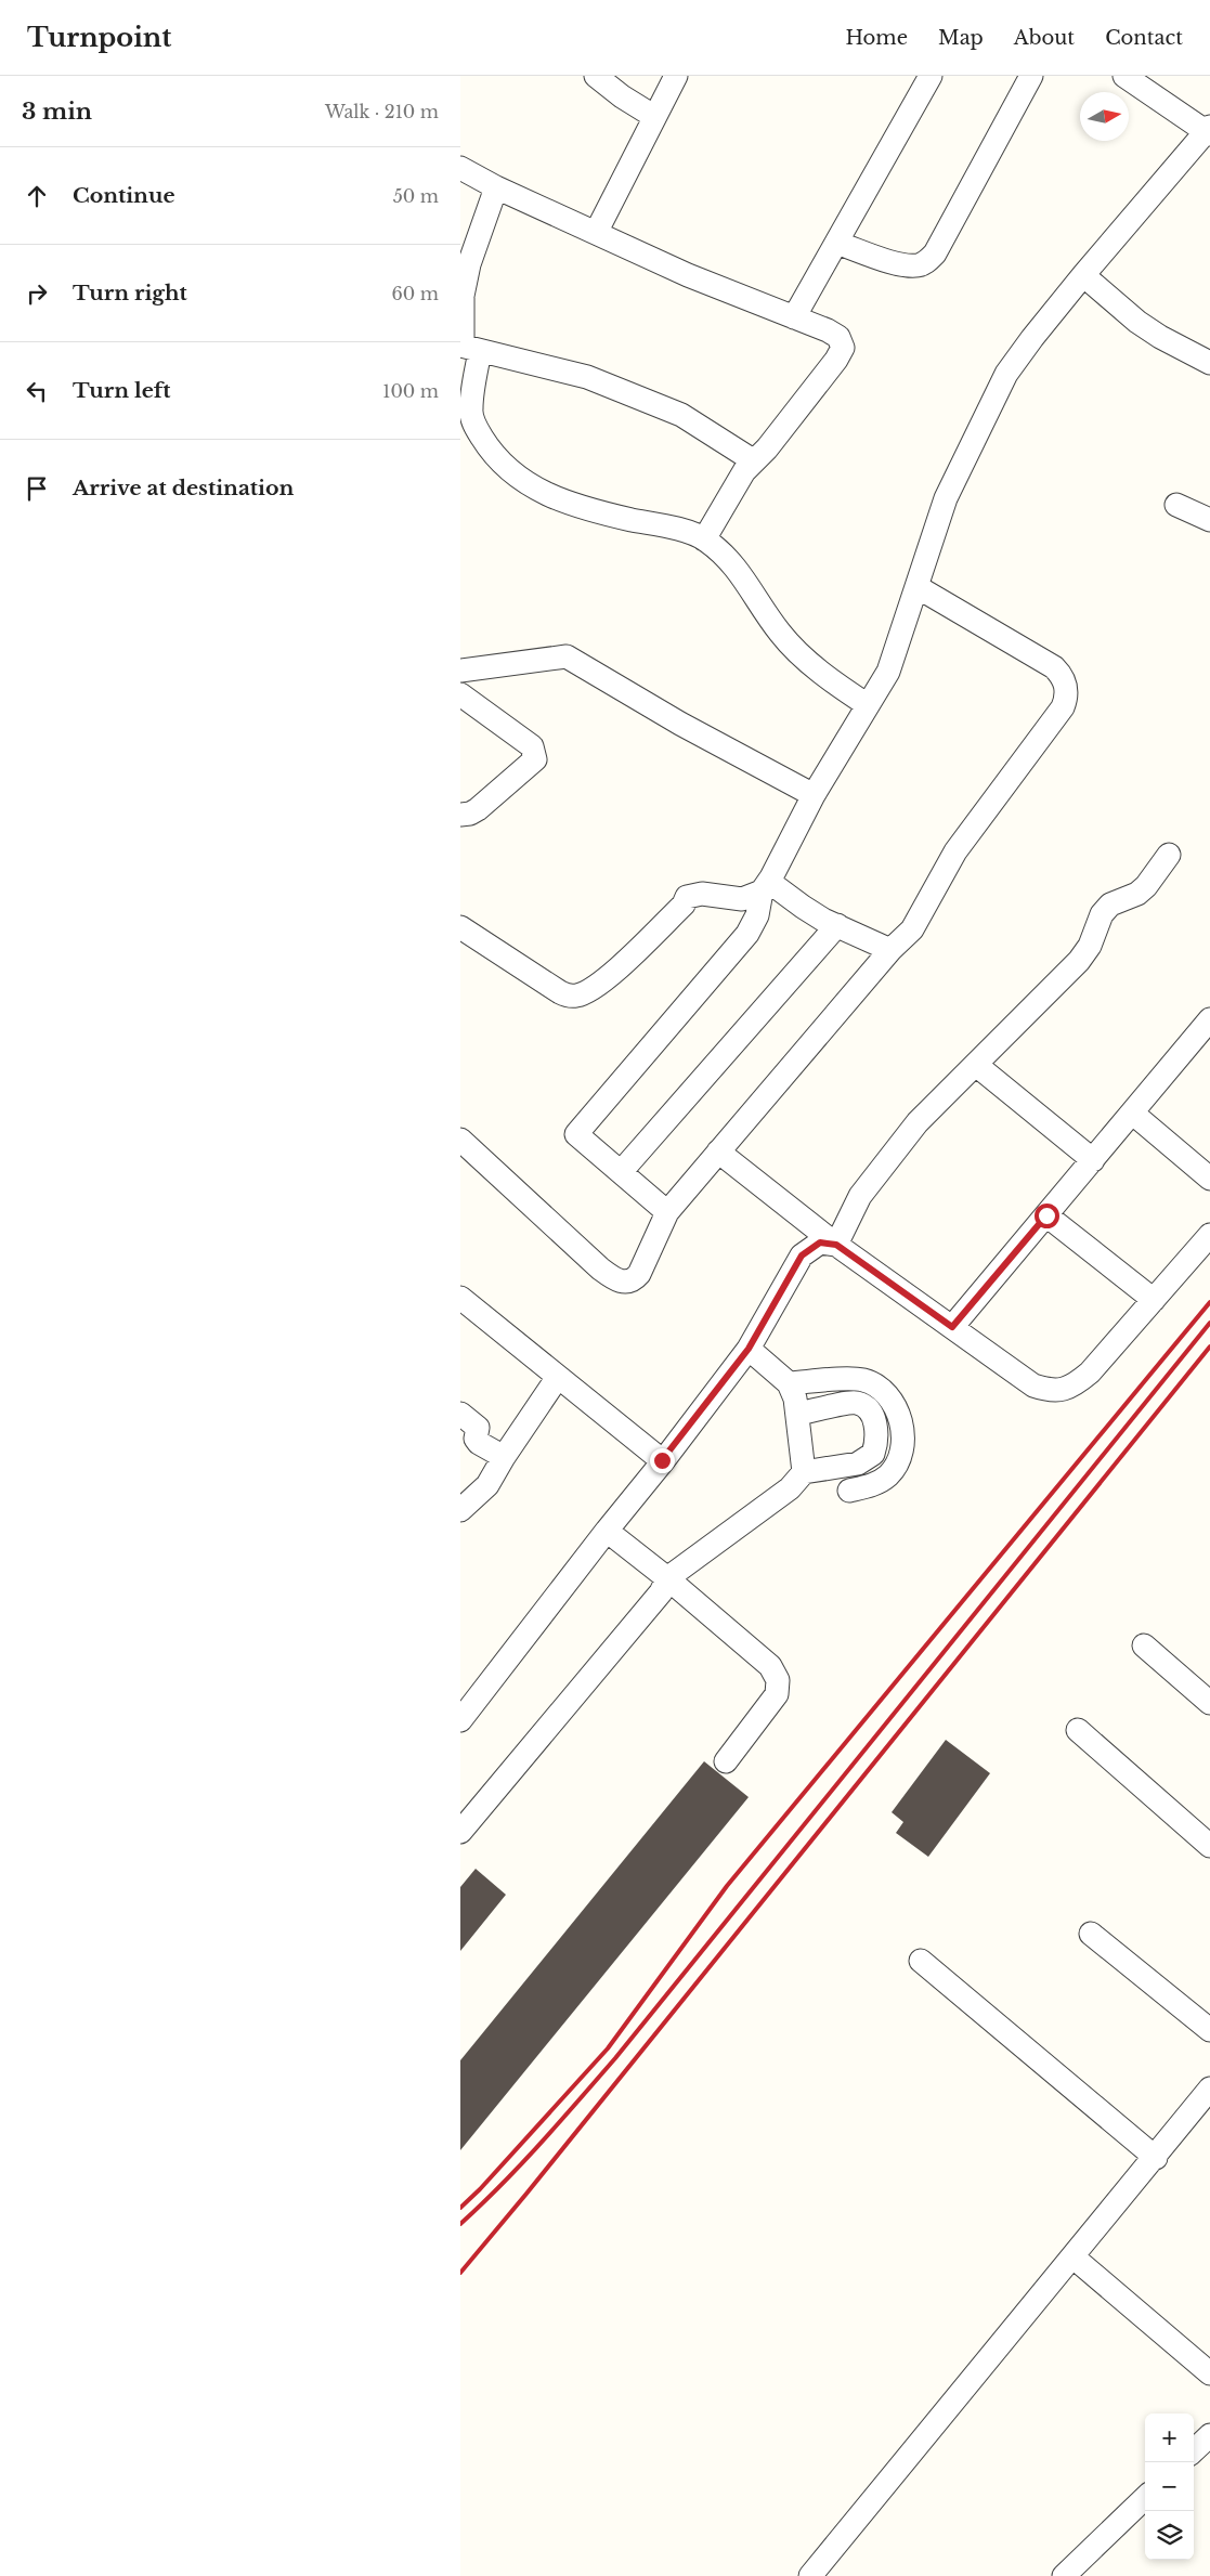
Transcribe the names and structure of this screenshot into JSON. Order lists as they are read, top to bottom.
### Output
{
  "north": "right",
  "page": {
    "header": "Turnpoint",
    "nav": [
      "Home",
      "Map",
      "About",
      "Contact"
    ],
    "heading": ["3 min", "Walk · 210 m"],
    "list": [
      ["Continue", "50 m"],
      ["Turn right", "60 m"],
      ["Turn left", "100 m"],
      "Arrive at destination"
    ],
    "map_buttons": ["+", "−"]
  }
}
